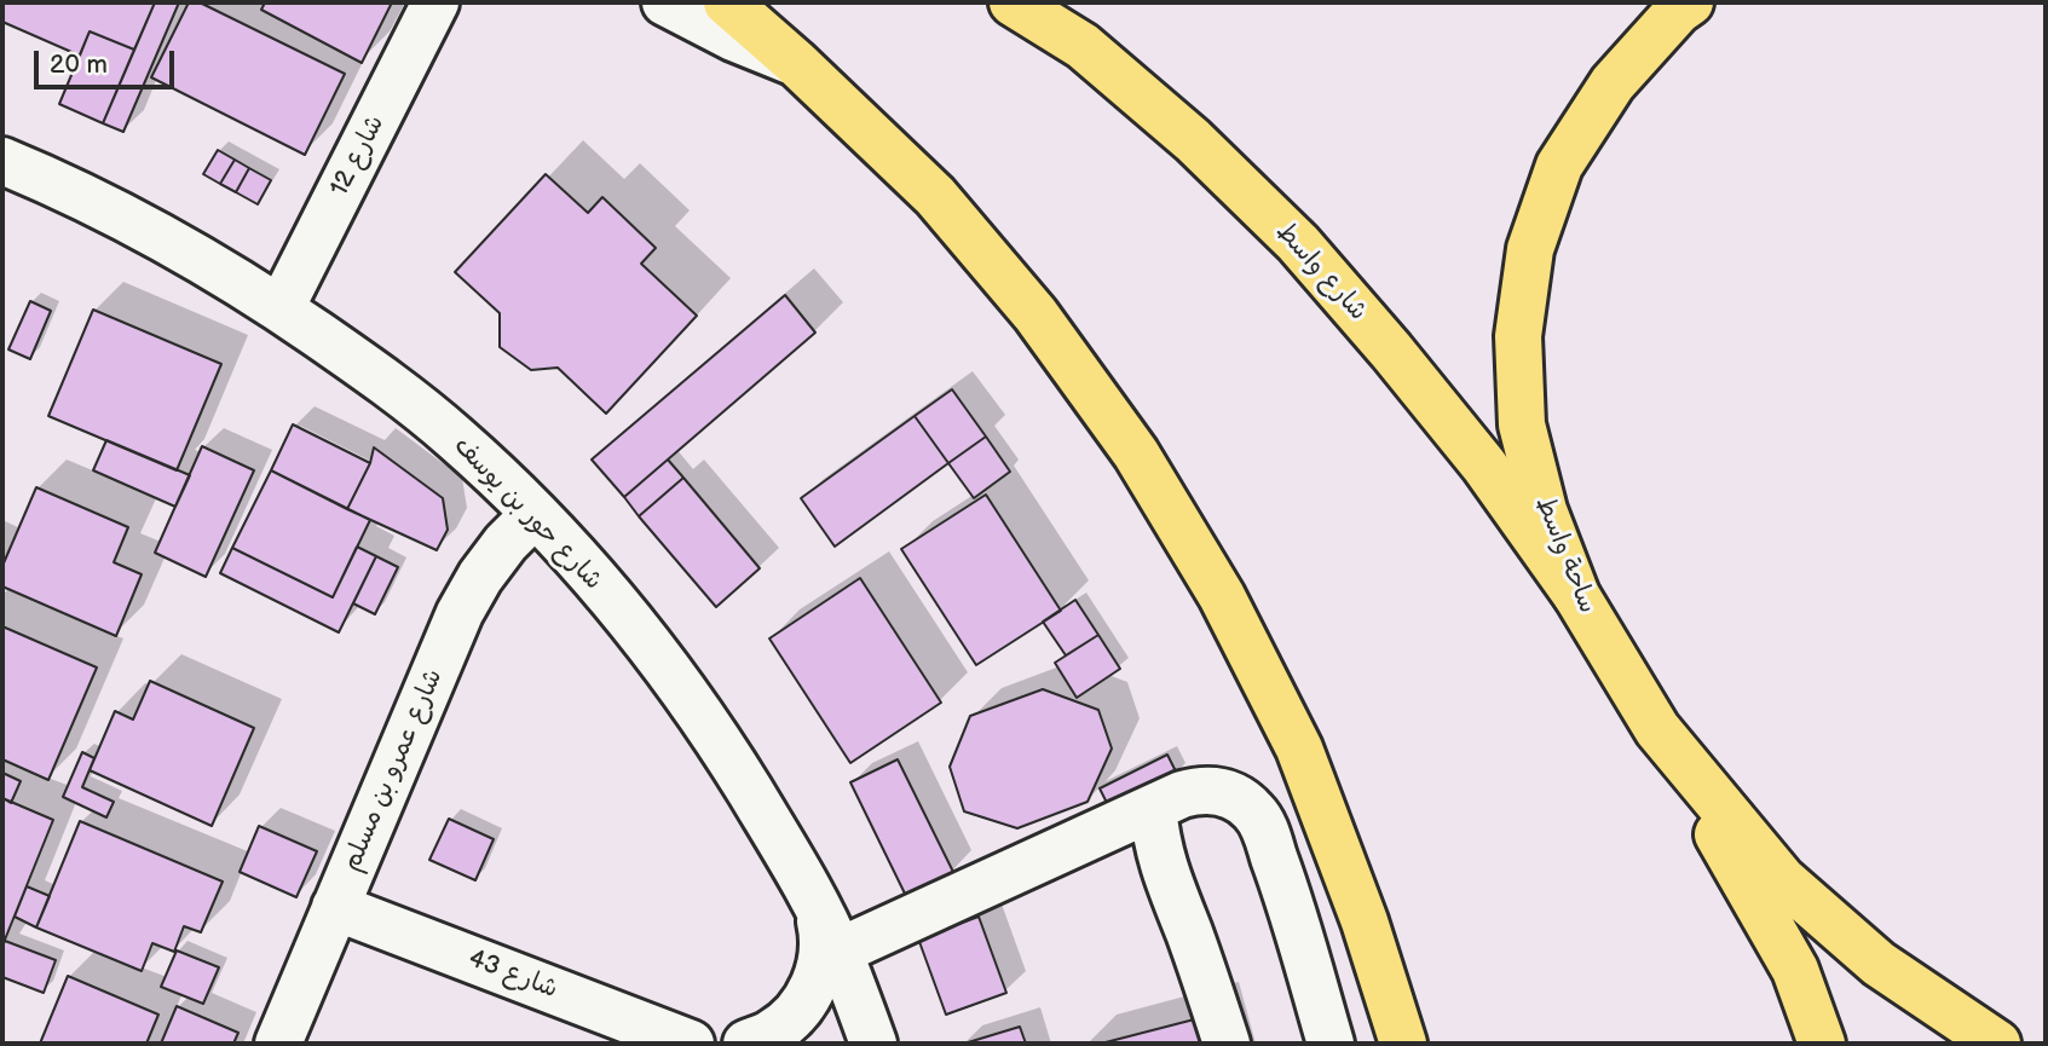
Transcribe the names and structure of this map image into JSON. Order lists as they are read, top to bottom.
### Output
{
  "streets": {
    "main road": ["شارع واسط", "ساحة واسط"],
    "street": [
      "شارع 12",
      "شارع حور بن يوسف",
      "شارع عمرو بن مسلم",
      "شارع 43"
    ]
  },
  "crossings": [
    ["شارع 12", "شارع حور بن يوسف"],
    ["شارع واسط", "ساحة واسط"],
    ["شارع حور بن يوسف", "شارع عمرو بن مسلم"],
    ["شارع عمرو بن مسلم", "شارع 43"]
  ],
  "scale_bar": "20 m"
}
